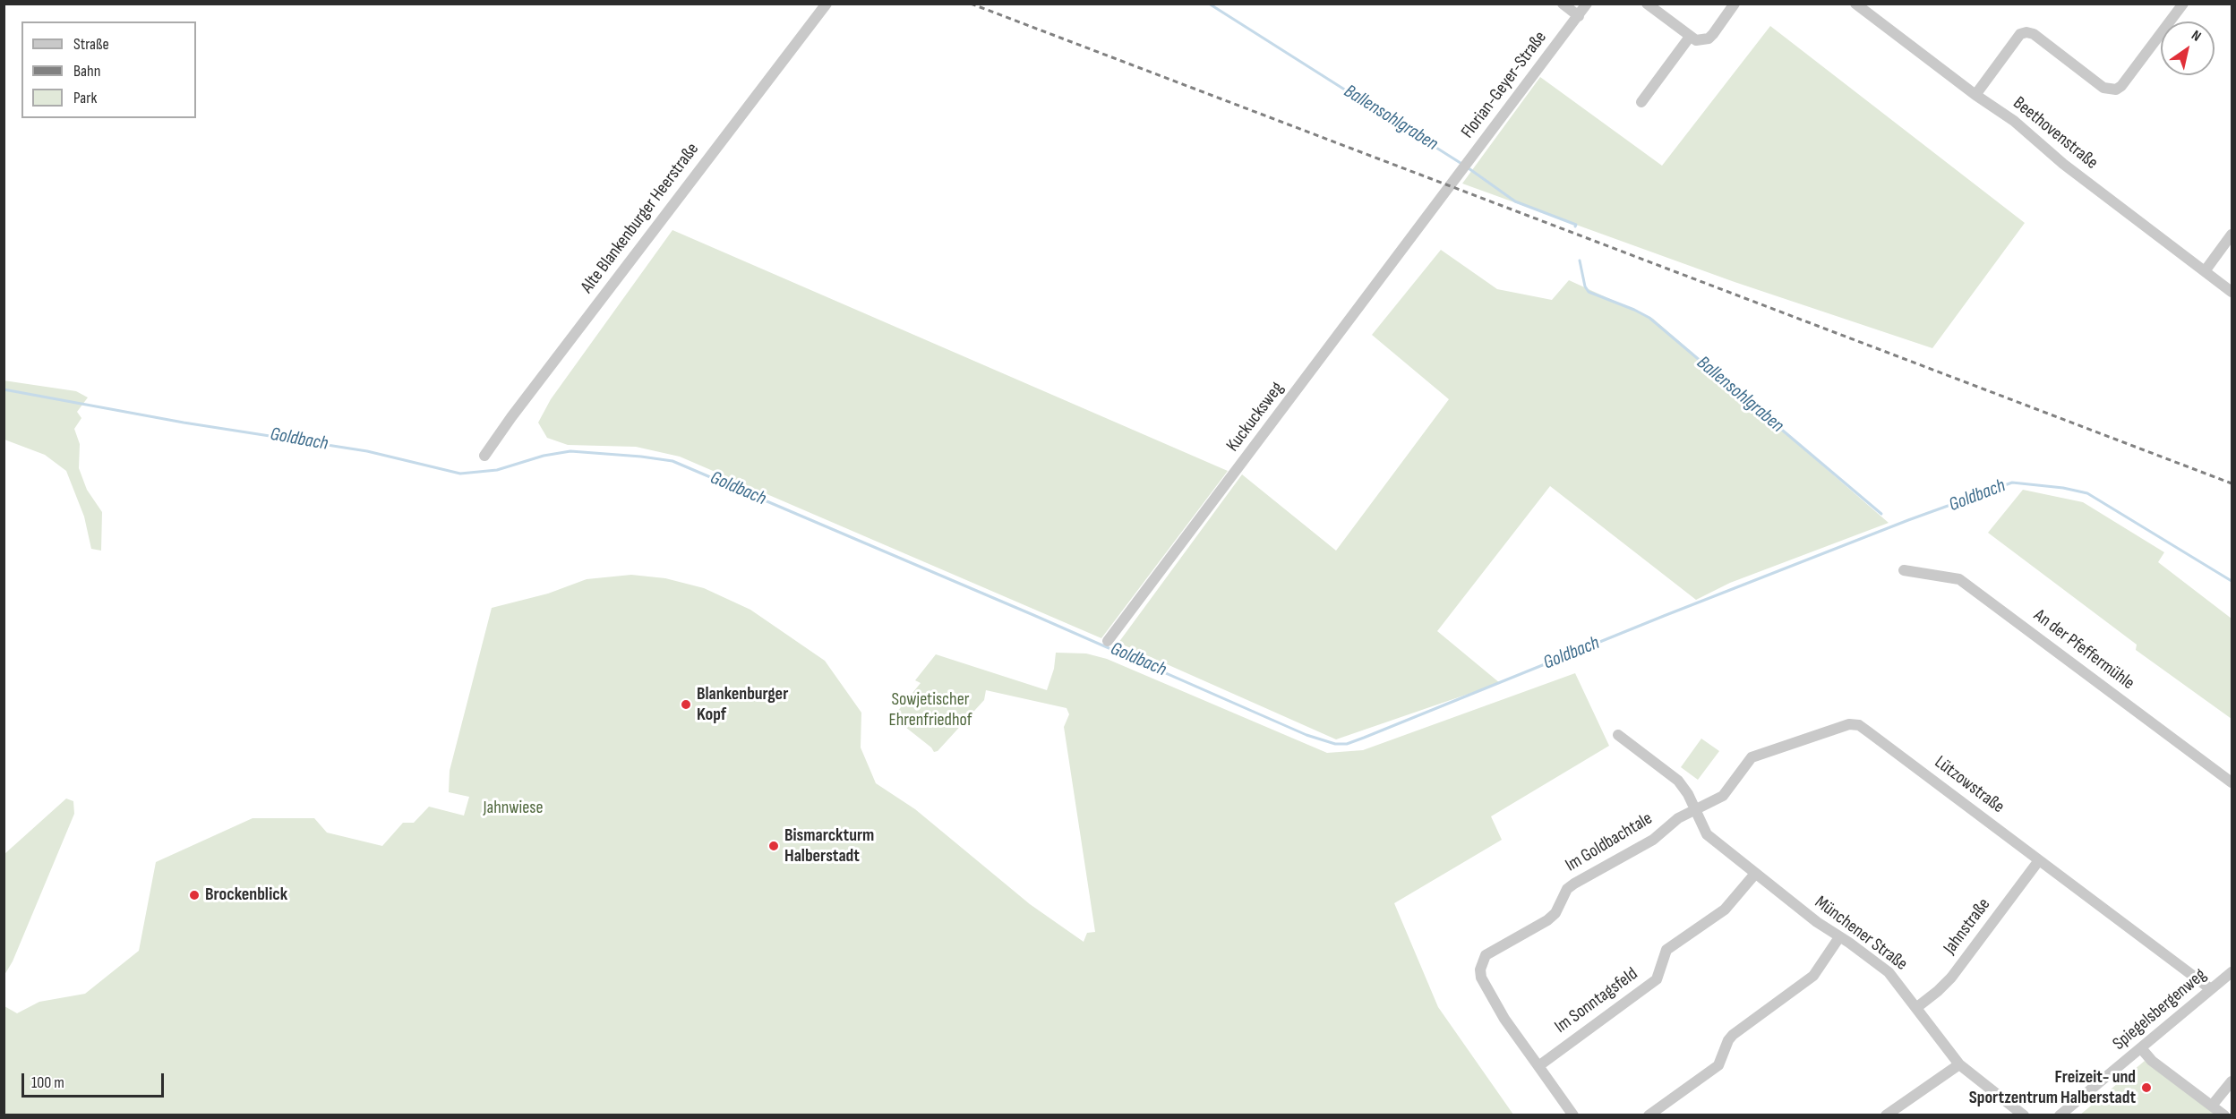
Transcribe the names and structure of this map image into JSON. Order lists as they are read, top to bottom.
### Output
{
  "streets": {
    "street": [
      "Florian-Geyer-Straße",
      "Beethovenstraße",
      "Alte Blankenburger Heerstraße",
      "Kuckucksweg",
      "An der Pfeffermühle",
      "Lützowstraße",
      "Im Goldbachtale",
      "Jahnstraße",
      "Münchener Straße",
      "Im Sonntagsfeld",
      "Spiegelsbergenweg"
    ]
  },
  "crossings": [
    ["Florian-Geyer-Straße", "Kuckucksweg"],
    ["Lützowstraße", "Im Goldbachtale"],
    ["Lützowstraße", "Jahnstraße"],
    ["Lützowstraße", "Münchener Straße"],
    ["Lützowstraße", "Spiegelsbergenweg"],
    ["Im Goldbachtale", "Münchener Straße"],
    ["Im Goldbachtale", "Im Sonntagsfeld"],
    ["Jahnstraße", "Münchener Straße"],
    ["Münchener Straße", "Im Sonntagsfeld"]
  ],
  "water": ["Ballensohlgraben", "Goldbach"],
  "parks": ["Sowjetischer Ehrenfriedhof", "Jahnwiese"],
  "places": [
    "Blankenburger Kopf",
    "Bismarckturm Halberstadt",
    "Brockenblick",
    "Freizeit- und Sportzentrum Halberstadt"
  ],
  "legend": ["Straße", "Bahn", "Park"],
  "scale_bar": "100 m",
  "north": "top right"
}
